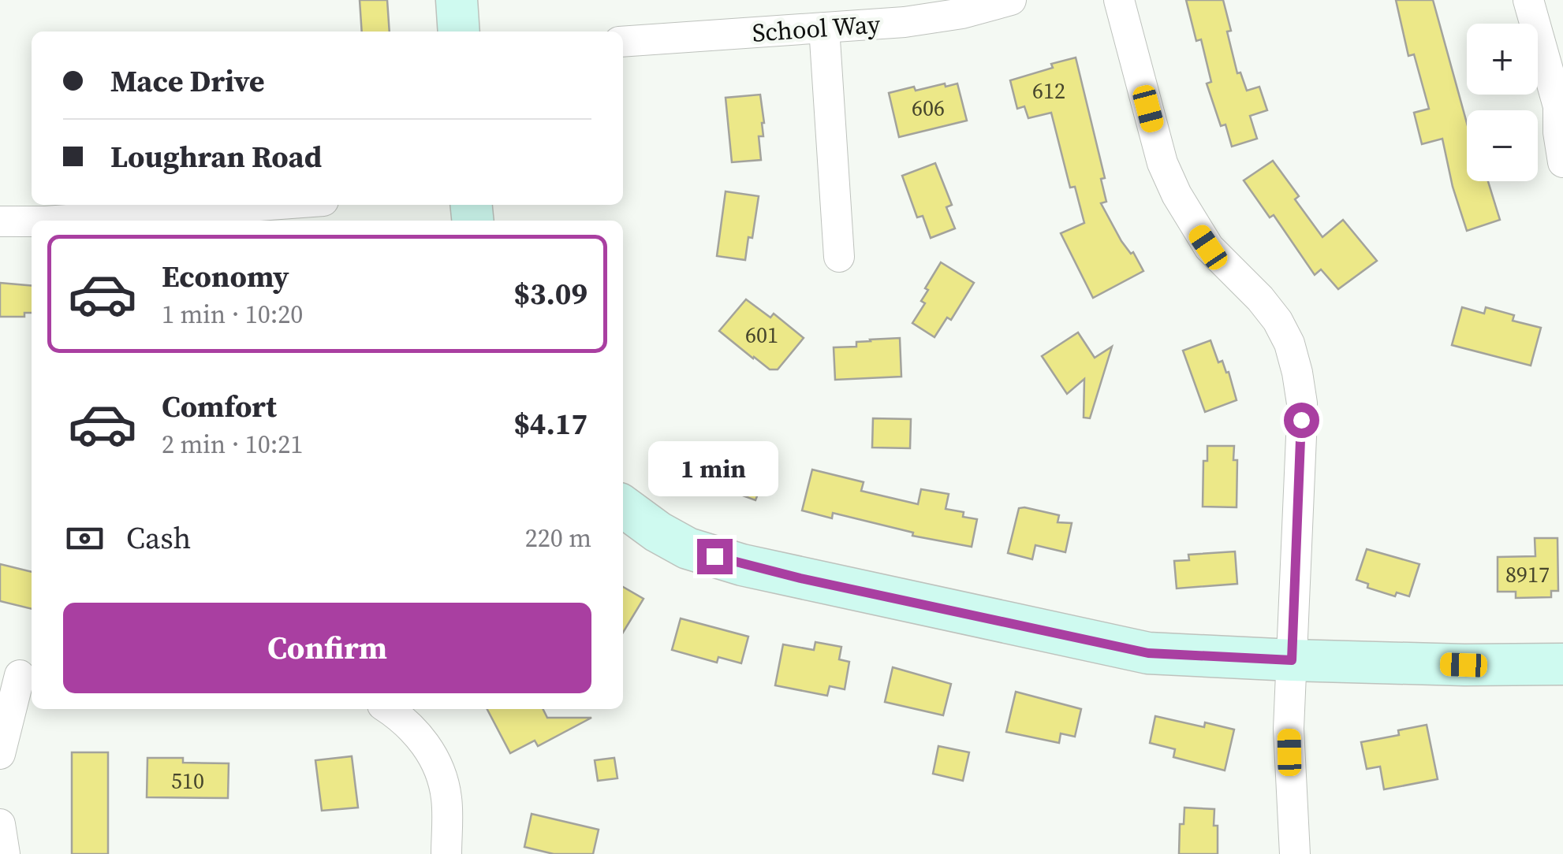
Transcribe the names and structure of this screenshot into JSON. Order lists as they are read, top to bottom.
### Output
{
  "streets": {
    "street": ["School Way"]
  },
  "house_numbers": [
    "612",
    "606",
    "601",
    "8917",
    "510"
  ],
  "page": {
    "map_buttons": ["+", "−"],
    "banner": ["Mace Drive", "Loughran Road"],
    "list": [
      {
        "name": "Economy",
        "note": "1 min · 10:20",
        "value": "$3.09"
      },
      {
        "name": "Comfort",
        "note": "2 min · 10:21",
        "value": "$4.17"
      }
    ],
    "bubble": "1 min",
    "pay": ["Cash", "220 m"],
    "buttons": "Confirm"
  }
}
